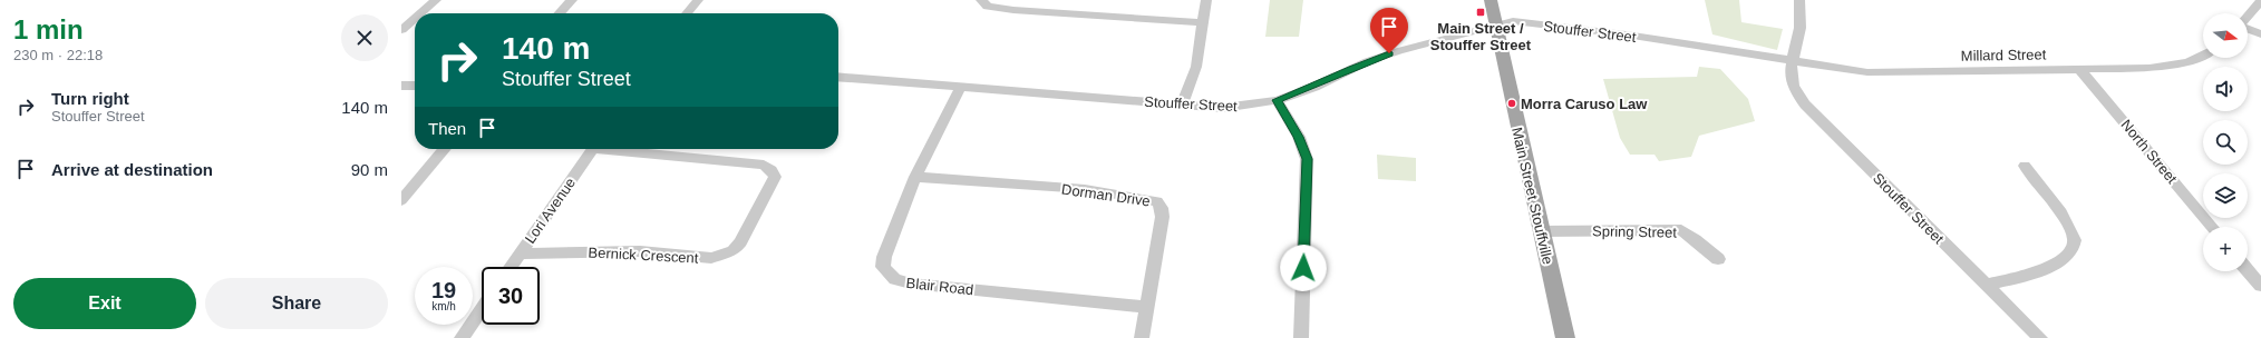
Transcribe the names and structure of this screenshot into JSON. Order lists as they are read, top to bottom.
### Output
{
  "streets": {
    "main road": ["Main Street Stouffville"],
    "street": [
      "Stouffer Street",
      "Millard Street",
      "North Street",
      "Dorman Drive",
      "Lori Avenue",
      "Spring Street",
      "Bernick Crescent",
      "Blair Road"
    ]
  },
  "crossings": [
    ["Stouffer Street", "Millard Street"],
    ["Stouffer Street", "Main Street Stouffville"],
    ["Stouffer Street", "Blair Road"],
    ["Millard Street", "North Street"],
    ["Dorman Drive", "Blair Road"],
    ["Main Street Stouffville", "Spring Street"],
    ["Lori Avenue", "Bernick Crescent"]
  ],
  "places": {
    "transit": ["Main Street / Stouffer Street"],
    "other": ["Morra Caruso Law"]
  },
  "north": "right",
  "page": {
    "heading": ["1 min", "230 m · 22:18"],
    "map_buttons": "+",
    "turn": ["140 m", "Stouffer Street"],
    "list": [
      {
        "name": "Turn right",
        "note": "Stouffer Street",
        "value": "140 m"
      },
      {
        "name": "Arrive at destination",
        "value": "90 m"
      }
    ],
    "then": "Then",
    "speed": "19 km/h",
    "limit": "30",
    "buttons": ["Exit", "Share"]
  }
}
